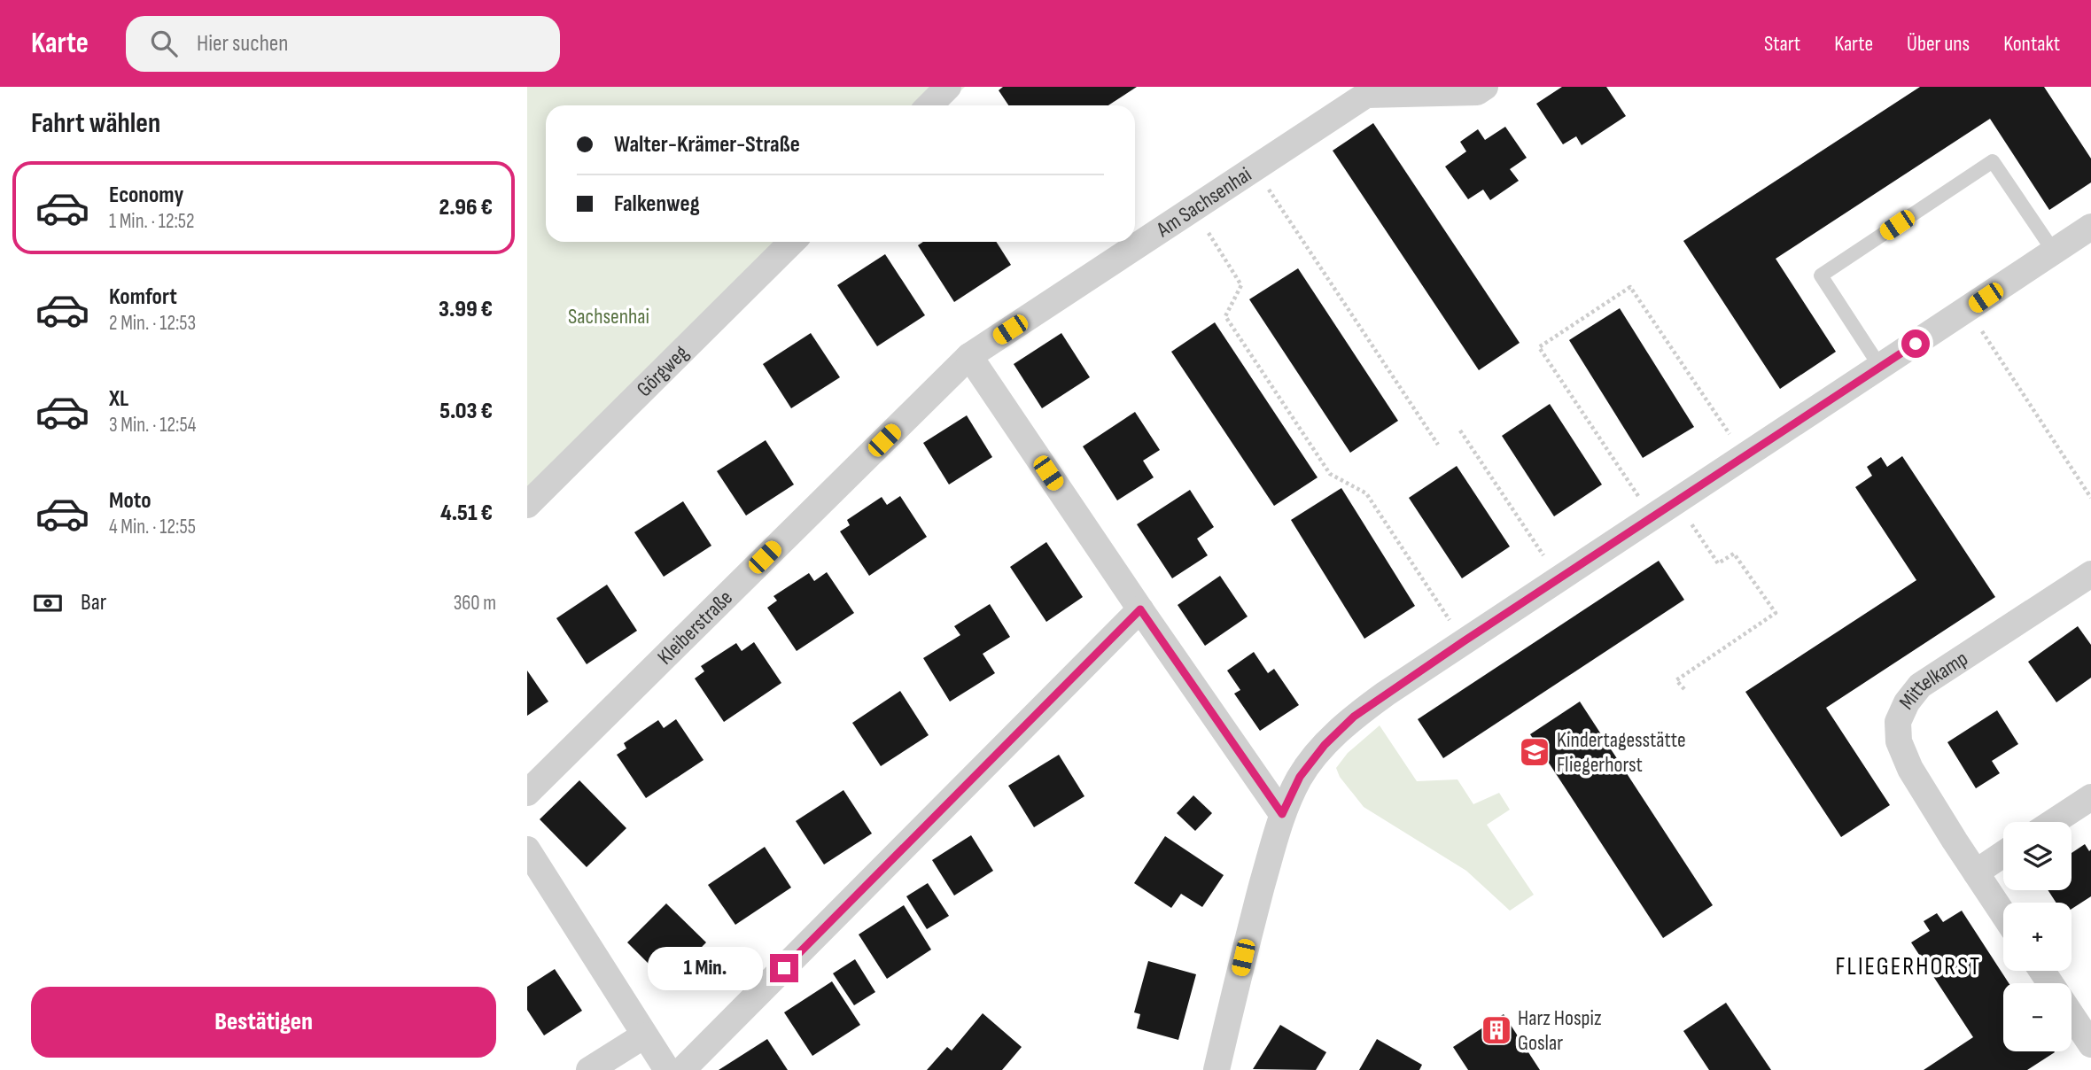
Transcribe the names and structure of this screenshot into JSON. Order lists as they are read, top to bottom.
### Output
{
  "streets": {
    "street": [
      "Am Sachsenhai",
      "Görgweg",
      "Kleiberstraße",
      "Mittelkamp"
    ]
  },
  "crossings": [
    ["Am Sachsenhai", "Kleiberstraße"]
  ],
  "districts": ["FLIEGERHORST"],
  "parks": ["Sachsenhai"],
  "places": {
    "school or university": ["Kindertagesstätte Fliegerhorst"],
    "building": ["Harz Hospiz Goslar"]
  },
  "page": {
    "header": "Karte",
    "search": "Hier suchen",
    "nav": [
      "Start",
      "Karte",
      "Über uns",
      "Kontakt"
    ],
    "heading": "Fahrt wählen",
    "banner": ["Walter-Krämer-Straße", "Falkenweg"],
    "list": [
      {
        "name": "Economy",
        "note": "1 Min. · 12:52",
        "value": "2.96 €"
      },
      {
        "name": "Komfort",
        "note": "2 Min. · 12:53",
        "value": "3.99 €"
      },
      {
        "name": "XL",
        "note": "3 Min. · 12:54",
        "value": "5.03 €"
      },
      {
        "name": "Moto",
        "note": "4 Min. · 12:55",
        "value": "4.51 €"
      }
    ],
    "pay": ["Bar", "360 m"],
    "map_buttons": ["+", "−"],
    "bubble": "1 Min.",
    "buttons": "Bestätigen"
  }
}
